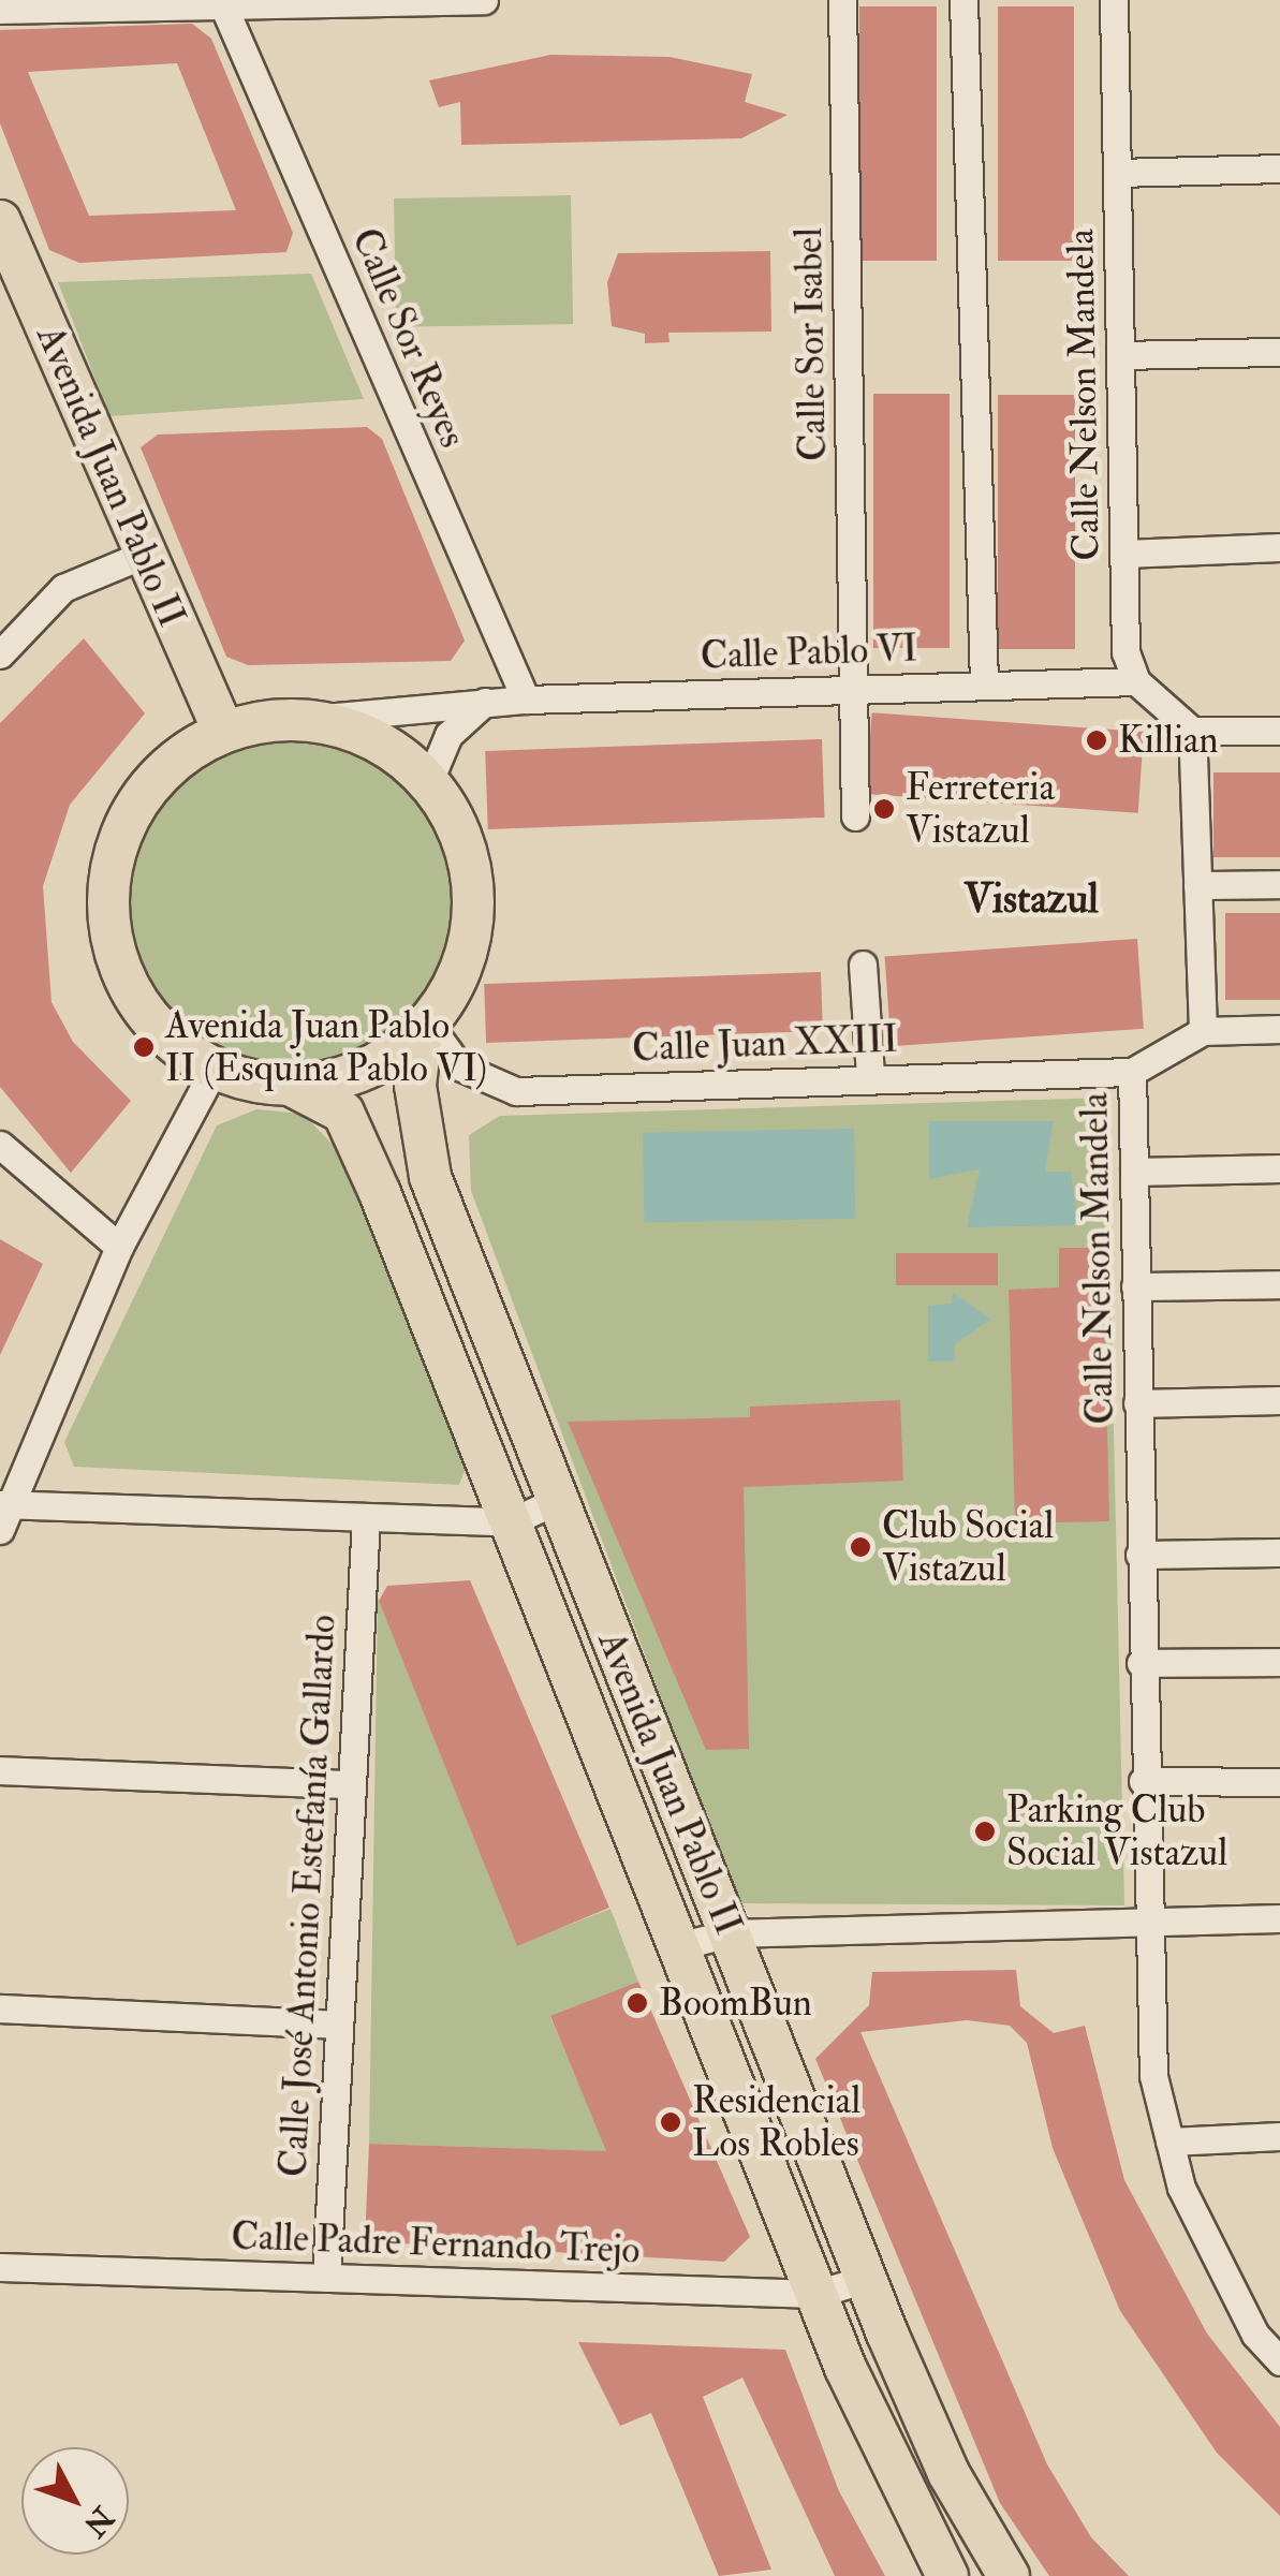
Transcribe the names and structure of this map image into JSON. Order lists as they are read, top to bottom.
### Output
{
  "streets": {
    "main road": ["Avenida Juan Pablo II"],
    "street": [
      "Calle Sor Reyes",
      "Calle Sor Isabel",
      "Calle Nelson Mandela",
      "Calle Pablo VI",
      "Calle Juan XXIII",
      "Calle José Antonio Estefanía Gallardo",
      "Calle Padre Fernando Trejo"
    ]
  },
  "crossings": [
    ["Calle Sor Reyes", "Calle Pablo VI"],
    ["Calle Sor Isabel", "Calle Pablo VI"],
    ["Calle Nelson Mandela", "Calle Pablo VI"],
    ["Calle Nelson Mandela", "Calle Juan XXIII"],
    ["Avenida Juan Pablo II", "Calle Pablo VI"],
    ["Avenida Juan Pablo II", "Calle Juan XXIII"],
    ["Avenida Juan Pablo II", "Calle Padre Fernando Trejo"],
    ["Calle Pablo VI", "Calle Juan XXIII"],
    ["Calle José Antonio Estefanía Gallardo", "Calle Padre Fernando Trejo"]
  ],
  "districts": ["Vistazul"],
  "places": [
    "Killian",
    "Ferreteria Vistazul",
    "Avenida Juan Pablo II (Esquina Pablo VI)",
    "Club Social Vistazul",
    "Parking Club Social Vistazul",
    "BoomBun",
    "Residencial Los Robles"
  ],
  "north": "bottom right"
}
